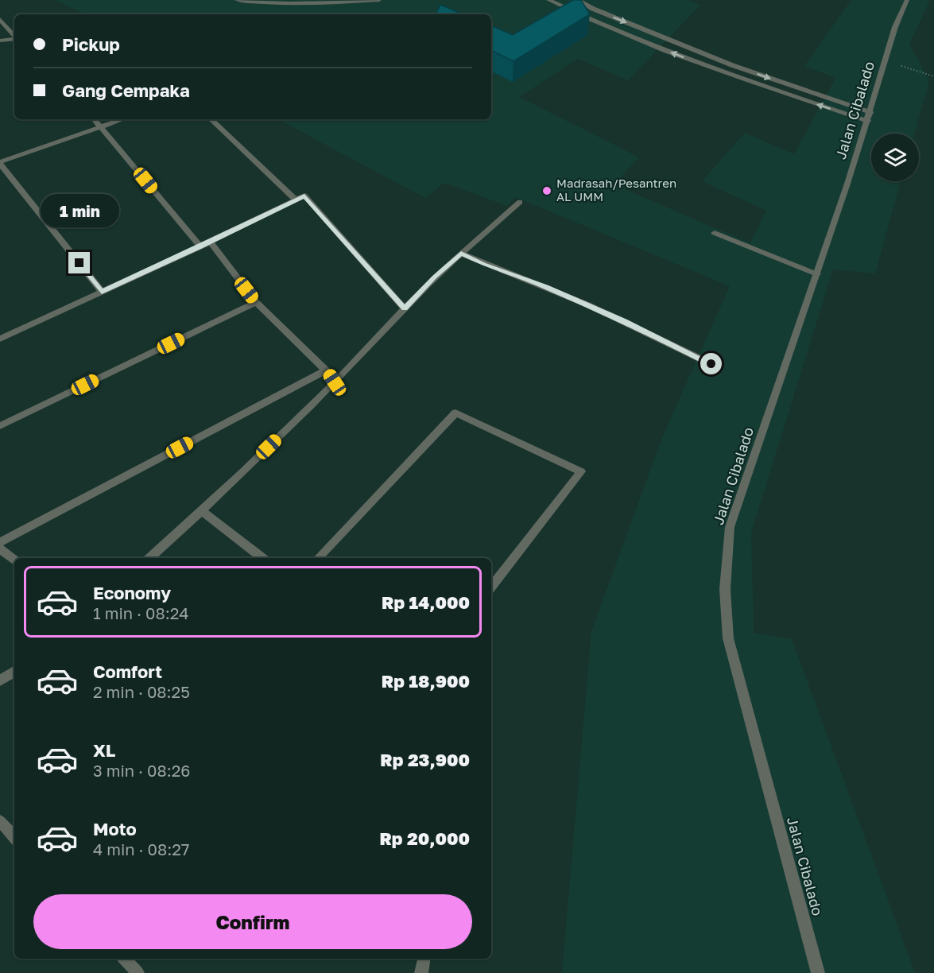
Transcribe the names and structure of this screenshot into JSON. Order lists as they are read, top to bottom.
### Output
{
  "streets": {
    "street": ["Jalan Cibalado"]
  },
  "places": ["Madrasah/Pesantren AL UMM"],
  "page": {
    "banner": ["Pickup", "Gang Cempaka"],
    "bubble": "1 min",
    "list": [
      {
        "name": "Economy",
        "note": "1 min · 08:24",
        "value": "Rp 14,000"
      },
      {
        "name": "Comfort",
        "note": "2 min · 08:25",
        "value": "Rp 18,900"
      },
      {
        "name": "XL",
        "note": "3 min · 08:26",
        "value": "Rp 23,900"
      },
      {
        "name": "Moto",
        "note": "4 min · 08:27",
        "value": "Rp 20,000"
      }
    ],
    "buttons": "Confirm"
  }
}
